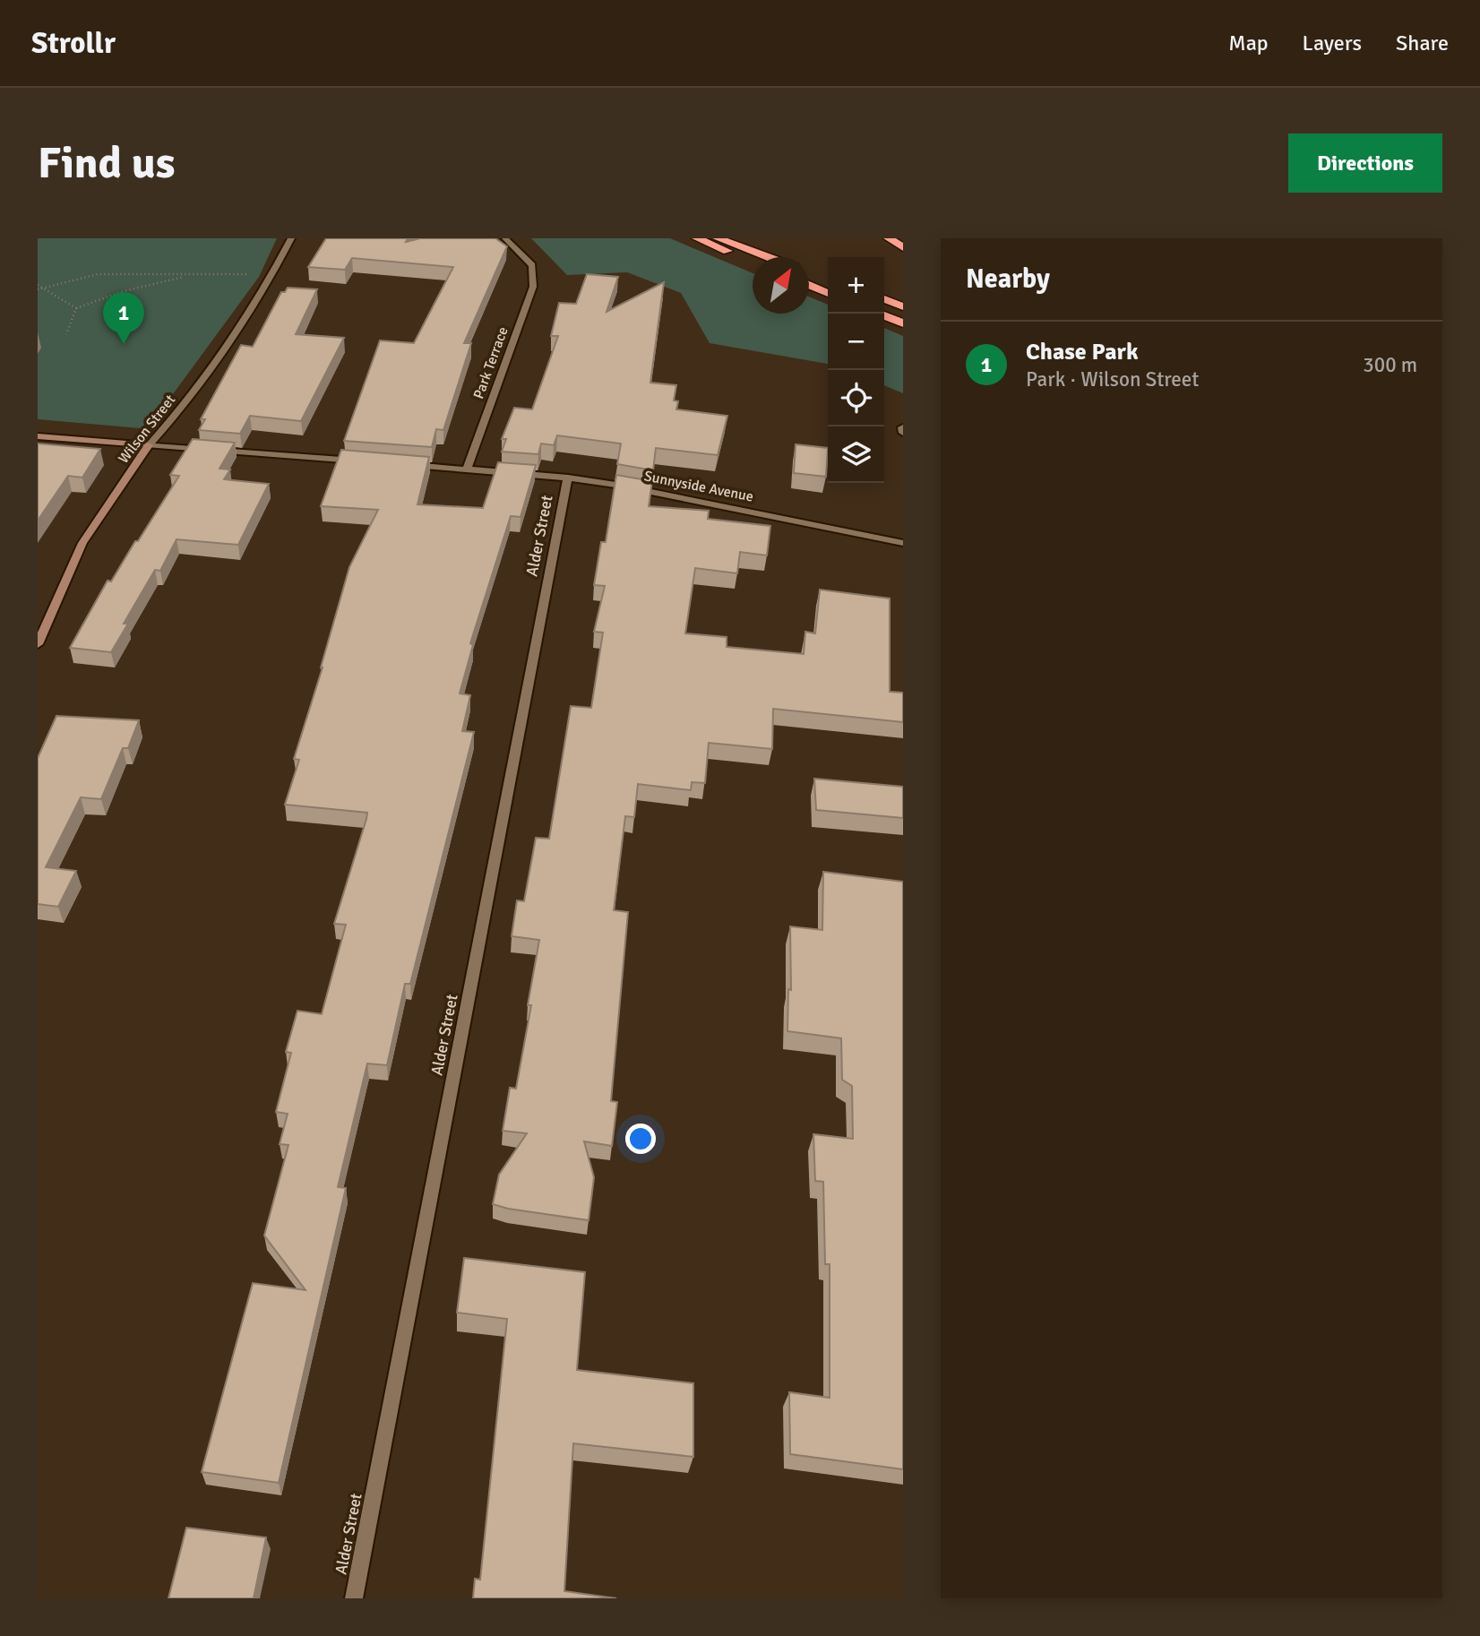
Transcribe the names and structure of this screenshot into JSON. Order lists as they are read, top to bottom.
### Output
{
  "streets": {
    "street": [
      "Park Terrace",
      "Wilson Street",
      "Sunnyside Avenue",
      "Alder Street"
    ]
  },
  "crossings": [
    ["Park Terrace", "Sunnyside Avenue"],
    ["Sunnyside Avenue", "Alder Street"]
  ],
  "north": "top right",
  "page": {
    "header": "Strollr",
    "nav": ["Map", "Layers", "Share"],
    "buttons": "Directions",
    "title": "Find us",
    "heading": "Nearby",
    "map_buttons": ["+", "−"],
    "pins": "1",
    "list": [
      {
        "mark": "1",
        "name": "Chase Park",
        "note": "Park · Wilson Street",
        "value": "300 m"
      }
    ]
  }
}
